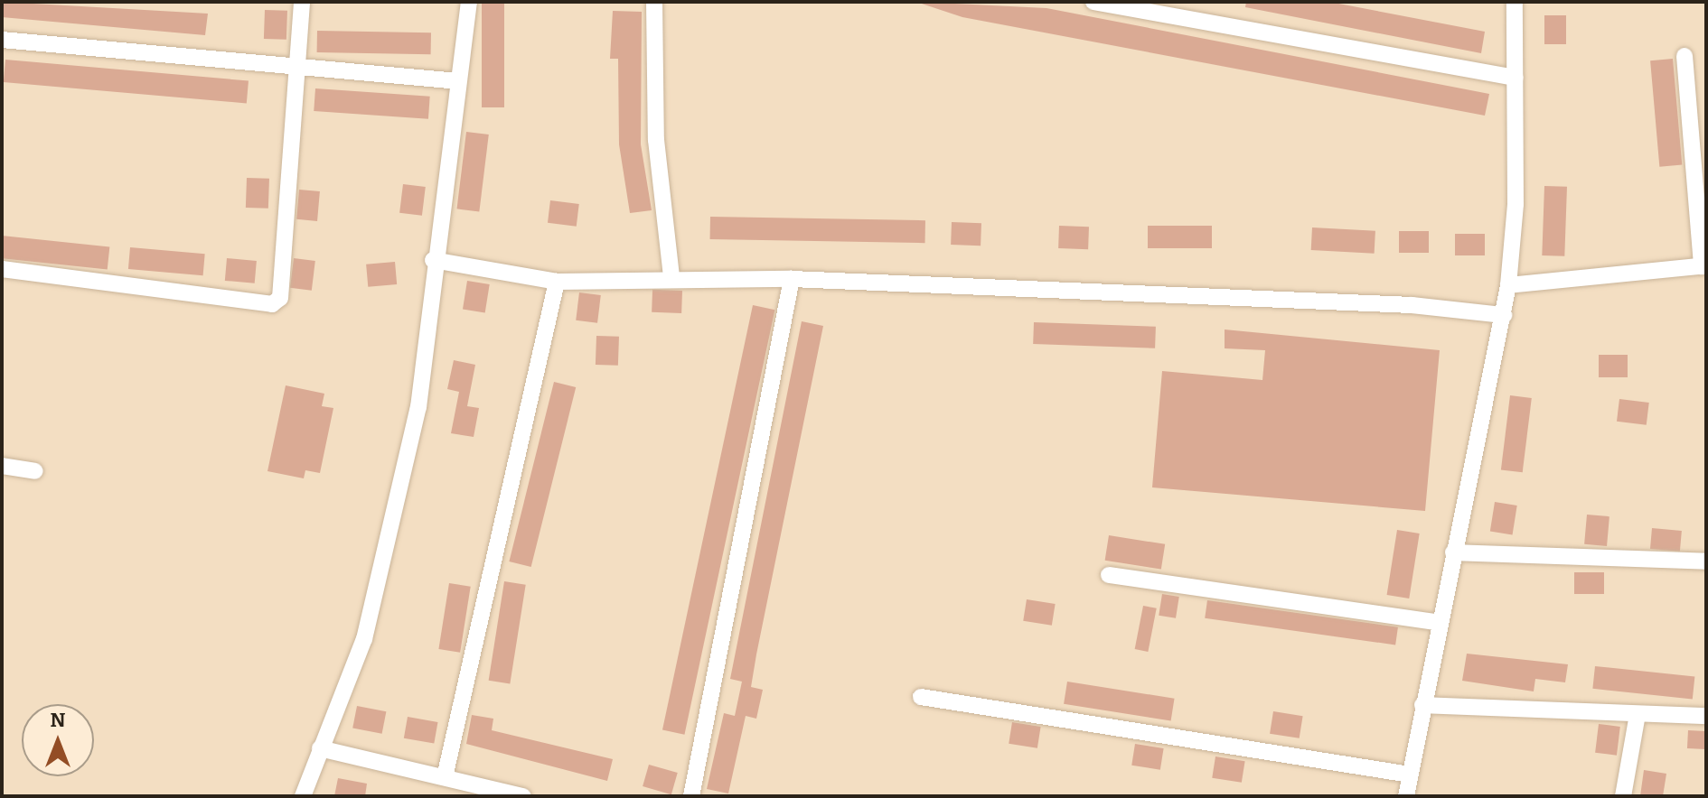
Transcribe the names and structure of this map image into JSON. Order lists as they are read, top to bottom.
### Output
{
  "north": "top"
}
